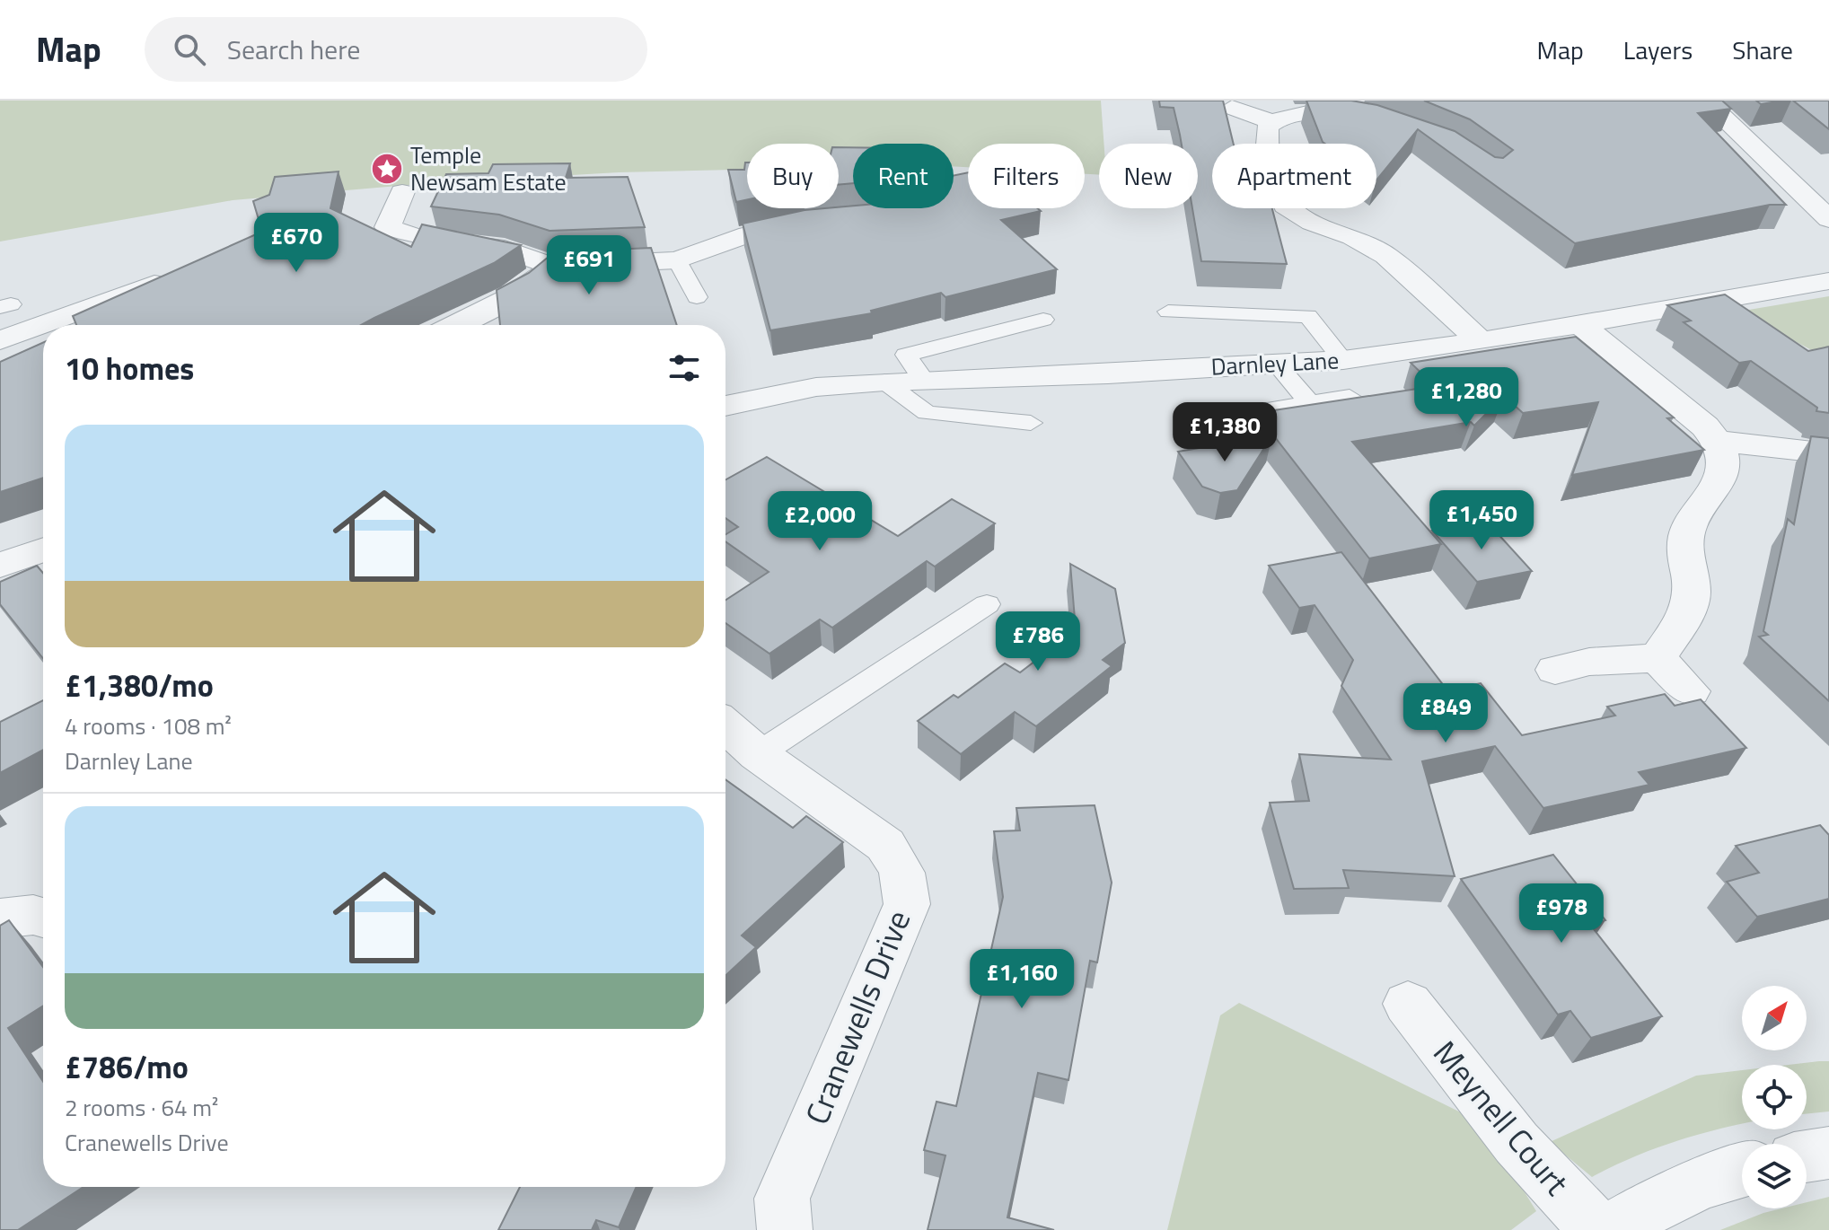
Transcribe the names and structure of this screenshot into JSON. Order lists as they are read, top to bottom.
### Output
{
  "streets": {
    "street": ["Darnley Lane", "Cranewells Drive", "Meynell Court"]
  },
  "places": {
    "place": ["Temple Newsam Estate"]
  },
  "north": "top right",
  "page": {
    "header": "Map",
    "search": "Search here",
    "nav": ["Map", "Layers", "Share"],
    "chip": [
      "Buy",
      "Rent",
      "Filters",
      "New",
      "Apartment"
    ],
    "price": [
      "£670",
      "£691",
      "£1,280",
      "£1,380",
      "£1,450",
      "£2,000",
      "£786",
      "£849",
      "£978",
      "£1,160"
    ],
    "heading": "10 homes",
    "list": [
      {
        "name": "£1,380/mo",
        "note": "4 rooms · 108 m² · Darnley Lane"
      },
      {
        "name": "£786/mo",
        "note": "2 rooms · 64 m² · Cranewells Drive"
      }
    ]
  }
}
